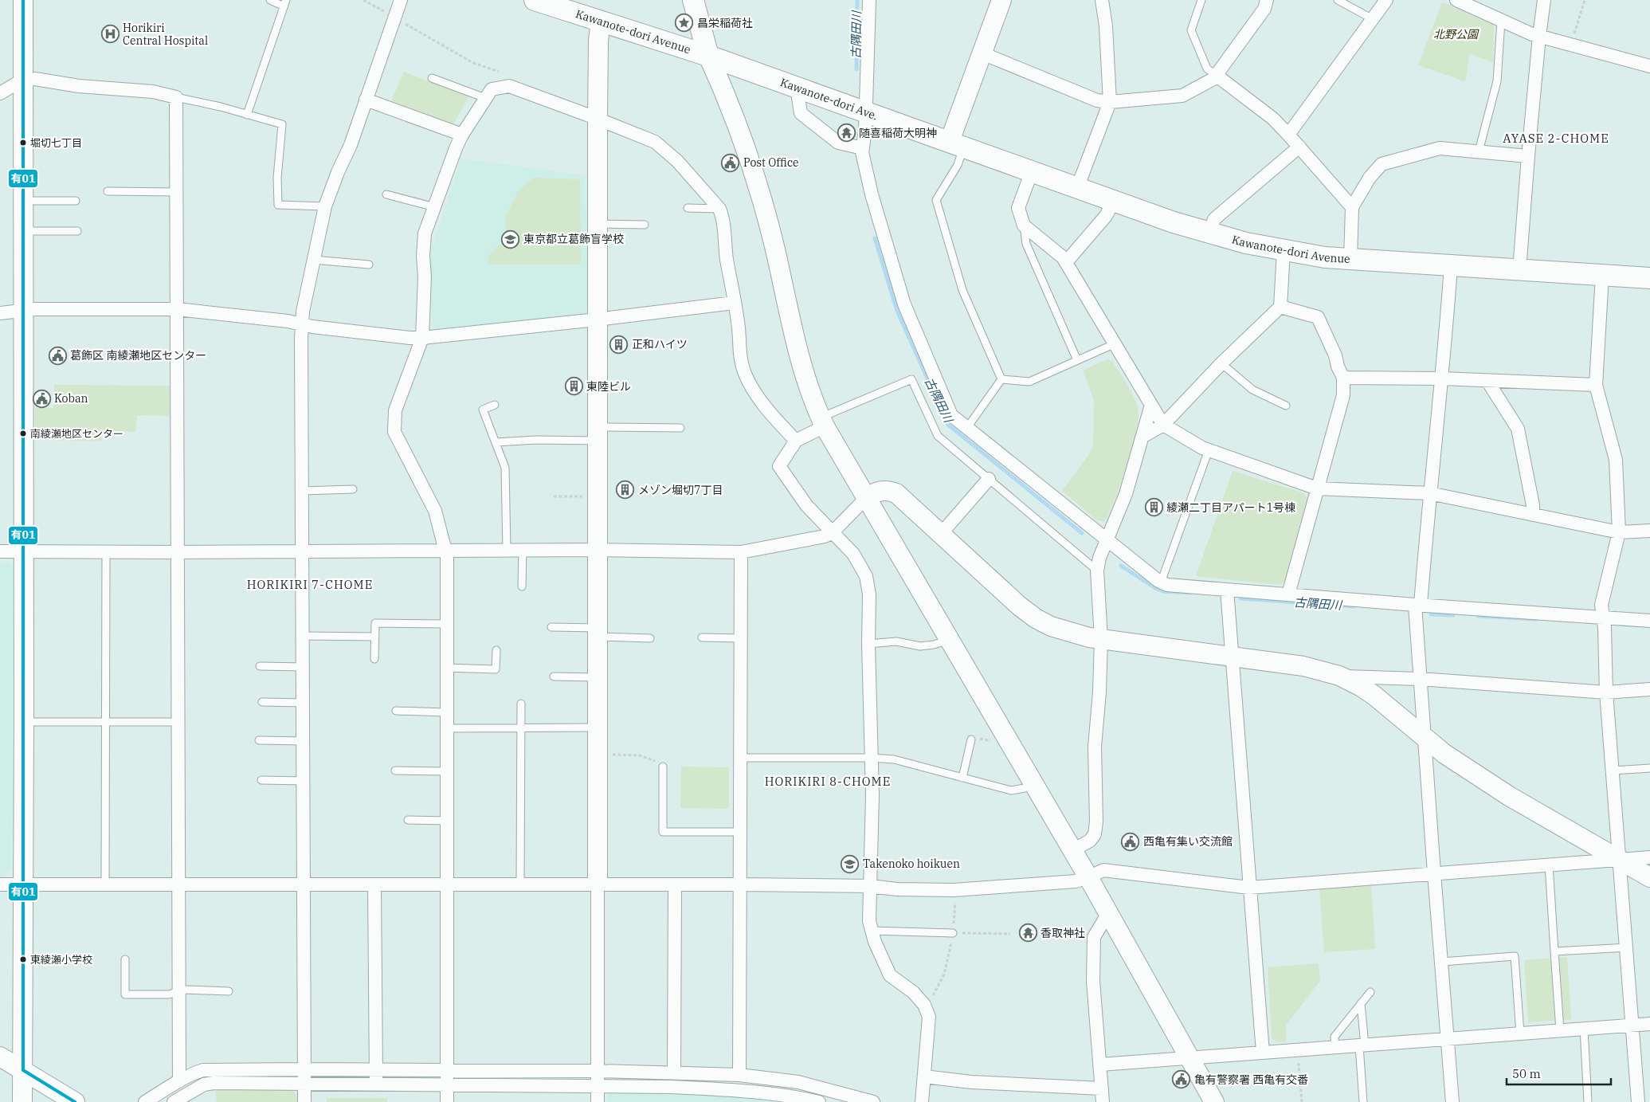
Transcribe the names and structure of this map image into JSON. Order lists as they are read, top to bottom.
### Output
{
  "streets": {
    "main road": ["Kawanote-dori Avenue", "Kawanote-dori Ave."]
  },
  "crossings": [
    ["Kawanote-dori Avenue", "Kawanote-dori Ave."]
  ],
  "districts": ["AYASE 2-CHOME", "HORIKIRI 7-CHOME", "HORIKIRI 8-CHOME"],
  "water": ["古隅田川"],
  "parks": ["北野公園"],
  "places": {
    "place": ["昌栄稲荷社"],
    "hospital": ["Horikiri Central Hospital"],
    "temple": ["随喜稲荷大明神", "香取神社"],
    "other": ["堀切七丁目", "南綾瀬地区センター", "東綾瀬小学校"],
    "public building": [
      "Post Office",
      "葛飾区 南綾瀬地区センター",
      "Koban",
      "西亀有集い交流館",
      "亀有警察署 西亀有交番"
    ],
    "school or university": ["東京都立葛飾盲学校", "Takenoko hoikuen"],
    "building": [
      "正和ハイツ",
      "東陸ビル",
      "メゾン堀切7丁目",
      "綾瀬二丁目アパート1号棟"
    ]
  },
  "lines": ["transit line 有01"],
  "scale_bar": "50 m"
}
